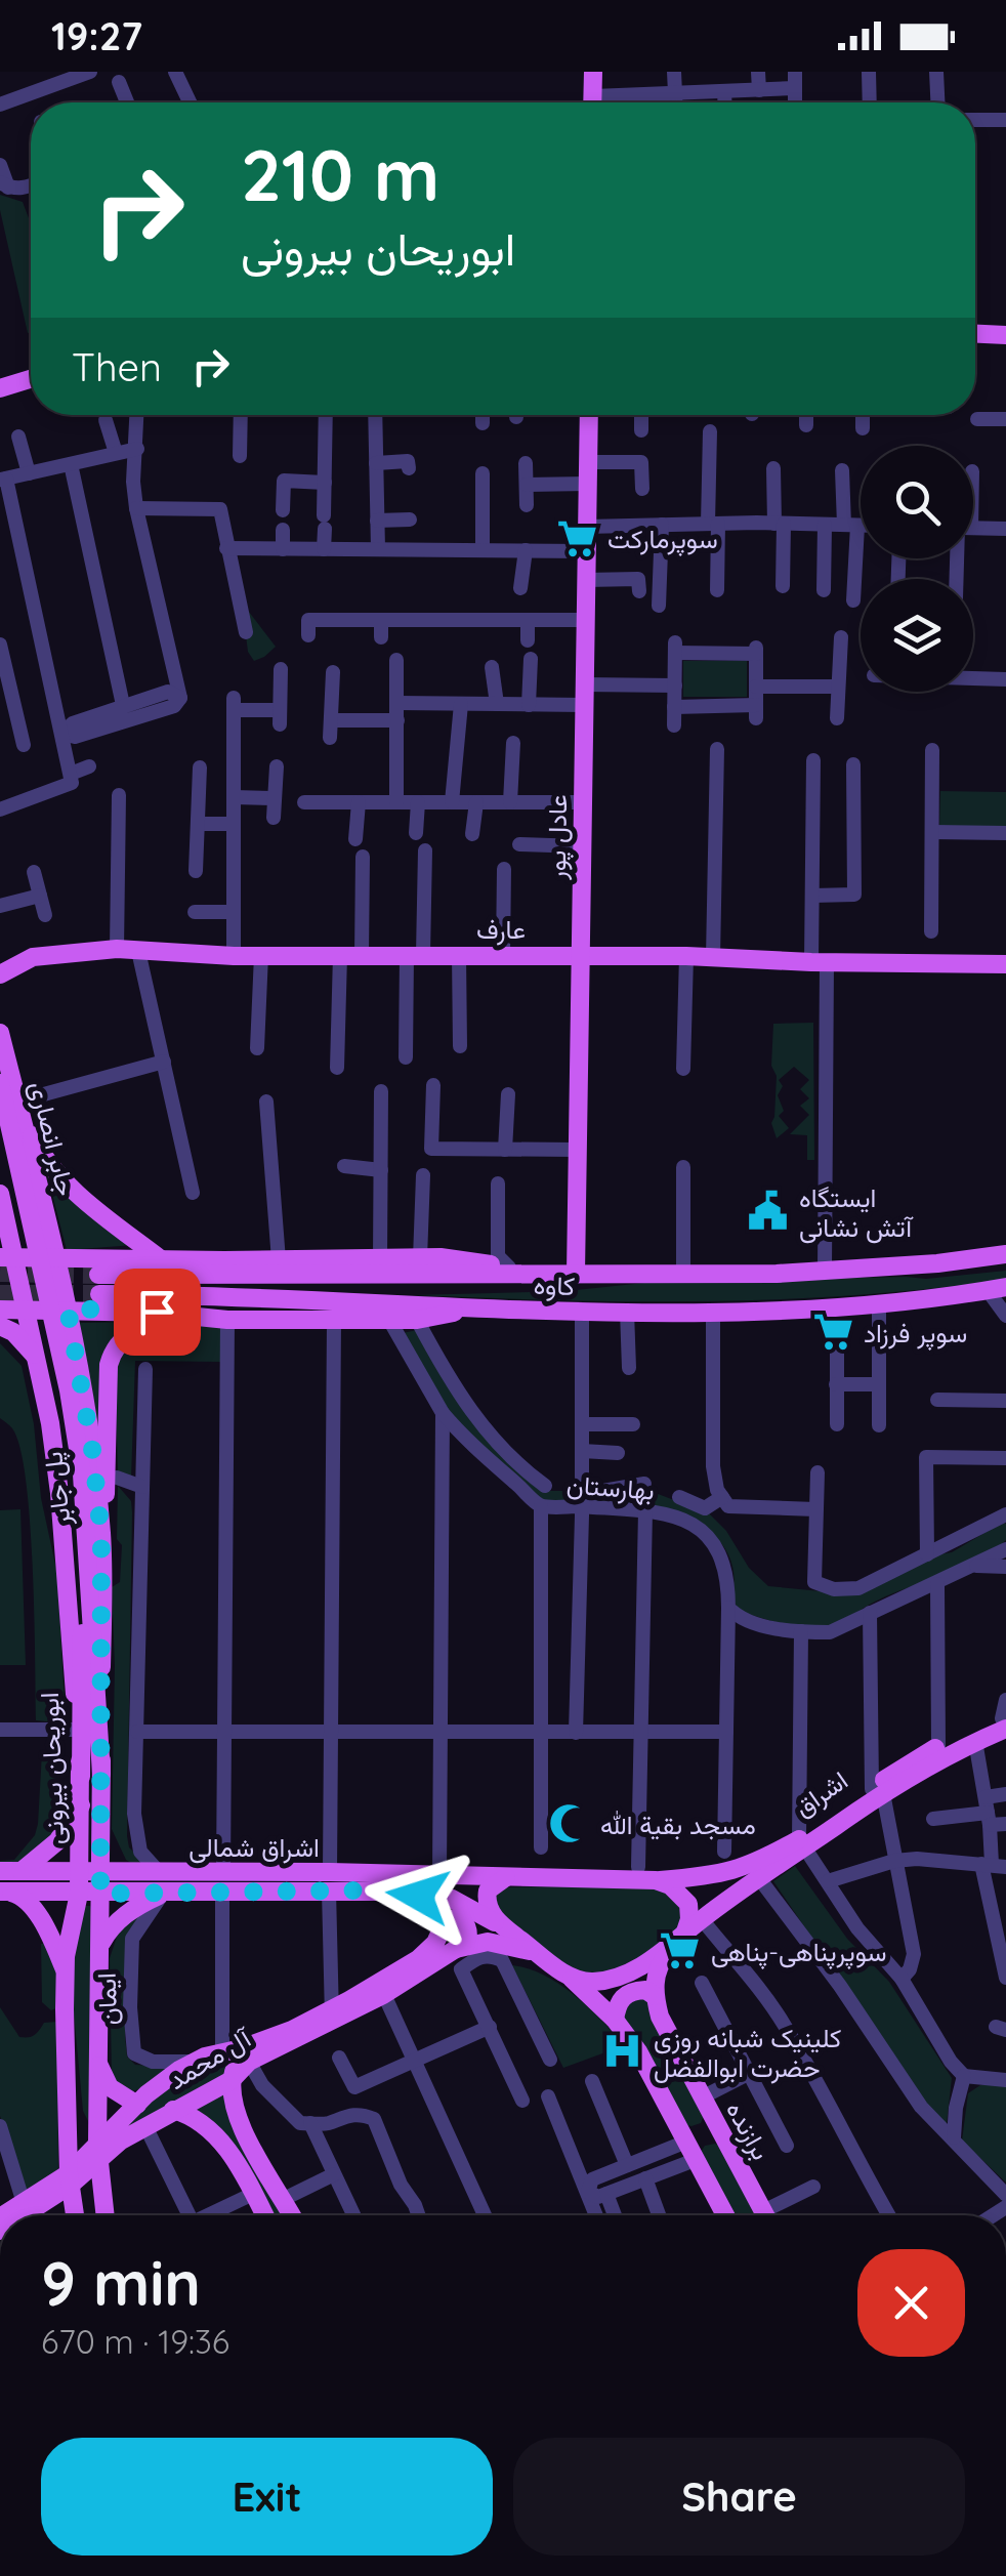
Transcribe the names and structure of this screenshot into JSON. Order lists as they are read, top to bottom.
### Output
{
  "streets": {
    "main road": [
      "عادل پور",
      "عارف",
      "جابر انصاری",
      "کاوه",
      "پل جابر",
      "ابوریحان بیرونی",
      "اشراق",
      "اشراق شمالی",
      "آل محمد",
      "برازنده"
    ],
    "street": ["بهارستان", "ایمان"]
  },
  "crossings": [
    ["عادل پور", "عارف"],
    ["عادل پور", "کاوه"],
    ["جابر انصاری", "ابوریحان بیرونی"],
    ["پل جابر", "ابوریحان بیرونی"],
    ["ابوریحان بیرونی", "اشراق شمالی"],
    ["ابوریحان بیرونی", "آل محمد"],
    ["اشراق", "اشراق شمالی"],
    ["اشراق شمالی", "ایمان"],
    ["ایمان", "آل محمد"]
  ],
  "places": {
    "supermarket": ["سوپرمارکت", "سوپر فرزاد", "سوپرپناهی-پناهی"],
    "public building": ["ایستگاه آتش نشانی"],
    "mosque": ["مسجد بقیة الله"],
    "hospital": ["کلینیک شبانه روزی حضرت ابوالفضل"]
  },
  "page": {
    "status": "19:27",
    "turn": ["210 m", "ابوریحان بیرونی"],
    "then": "Then",
    "heading": ["9 min", "670 m · 19:36"],
    "buttons": ["Exit", "Share"]
  }
}
